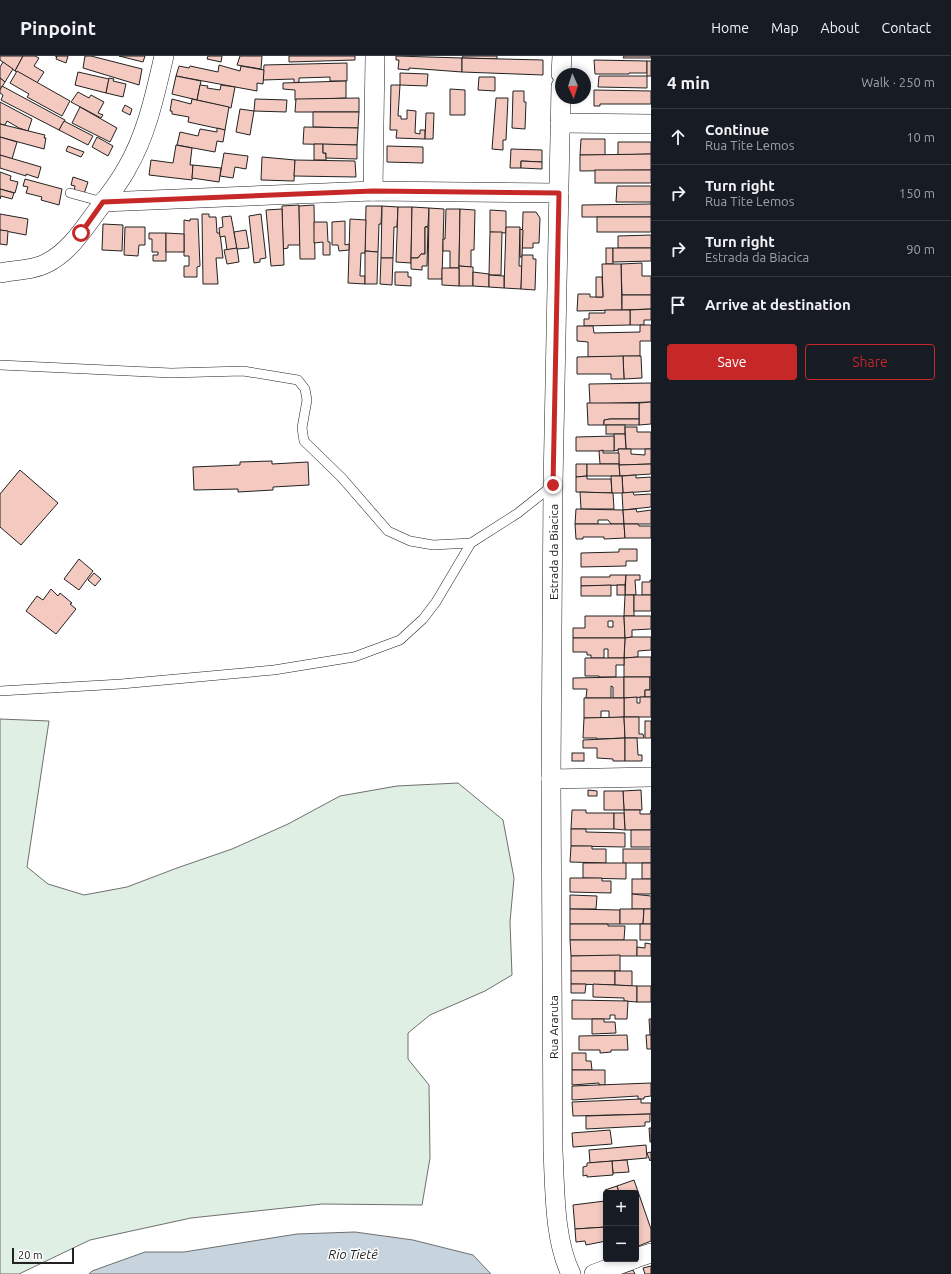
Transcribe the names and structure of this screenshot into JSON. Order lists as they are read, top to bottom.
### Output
{
  "streets": {
    "street": ["Estrada da Biacica", "Rua Araruta"]
  },
  "crossings": [
    ["Estrada da Biacica", "Rua Araruta"]
  ],
  "water": ["Rio Tietê"],
  "scale_bar": "20 m",
  "north": "bottom",
  "page": {
    "header": "Pinpoint",
    "nav": [
      "Home",
      "Map",
      "About",
      "Contact"
    ],
    "heading": ["4 min", "Walk · 250 m"],
    "list": [
      ["Continue", "Rua Tite Lemos", "10 m"],
      ["Turn right", "Rua Tite Lemos", "150 m"],
      ["Turn right", "Estrada da Biacica", "90 m"],
      "Arrive at destination"
    ],
    "buttons": ["Save", "Share"],
    "map_buttons": ["+", "−"],
    "scale": "20 m"
  }
}
